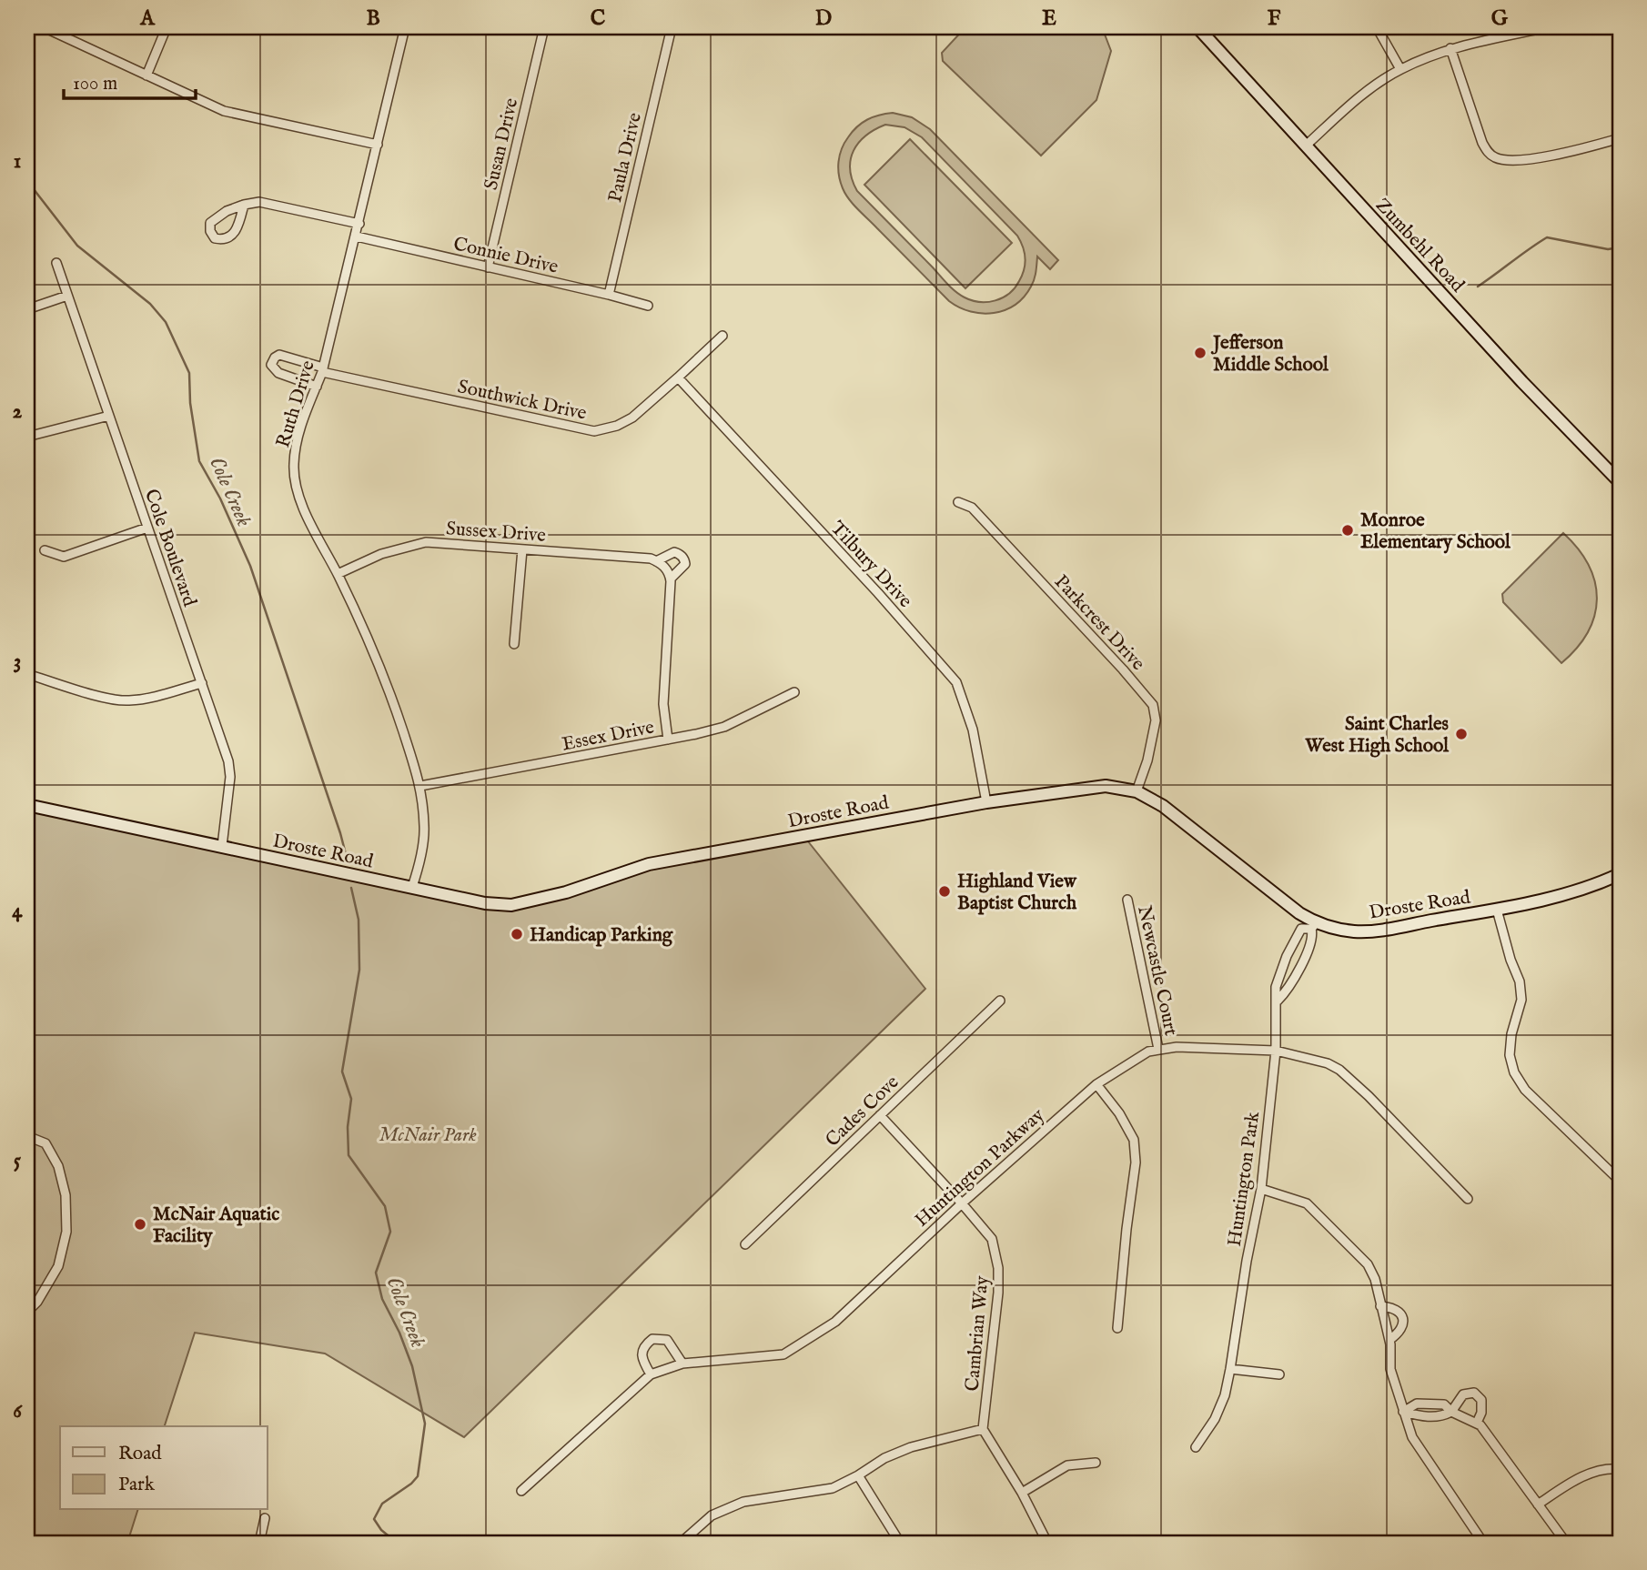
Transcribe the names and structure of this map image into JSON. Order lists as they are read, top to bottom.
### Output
{
  "streets": {
    "street": [
      "Susan Drive",
      "Paula Drive",
      "Zumbehl Road",
      "Connie Drive",
      "Southwick Drive",
      "Ruth Drive",
      "Sussex Drive",
      "Cole Boulevard",
      "Tilbury Drive",
      "Parkcrest Drive",
      "Essex Drive",
      "Droste Road",
      "Newcastle Court",
      "Cades Cove",
      "Huntington Parkway",
      "Huntington Park",
      "Cambrian Way"
    ]
  },
  "crossings": [
    ["Susan Drive", "Connie Drive"],
    ["Paula Drive", "Connie Drive"],
    ["Connie Drive", "Ruth Drive"],
    ["Southwick Drive", "Ruth Drive"],
    ["Southwick Drive", "Tilbury Drive"],
    ["Ruth Drive", "Sussex Drive"],
    ["Ruth Drive", "Essex Drive"],
    ["Ruth Drive", "Droste Road"],
    ["Sussex Drive", "Essex Drive"],
    ["Cole Boulevard", "Droste Road"],
    ["Tilbury Drive", "Droste Road"],
    ["Parkcrest Drive", "Droste Road"],
    ["Droste Road", "Huntington Park"],
    ["Newcastle Court", "Huntington Parkway"],
    ["Cades Cove", "Cambrian Way"],
    ["Huntington Parkway", "Huntington Park"],
    ["Huntington Parkway", "Cambrian Way"]
  ],
  "water": ["Cole Creek"],
  "parks": ["McNair Park"],
  "places": [
    "Jefferson Middle School",
    "Monroe Elementary School",
    "Saint Charles West High School",
    "Highland View Baptist Church",
    "Handicap Parking",
    "McNair Aquatic Facility"
  ],
  "legend": ["Road", "Park"],
  "scale_bar": "100 m",
  "grid": {
    "columns": [
      "A",
      "B",
      "C",
      "D",
      "E",
      "F",
      "G"
    ],
    "rows": [
      "1",
      "2",
      "3",
      "4",
      "5",
      "6"
    ]
  }
}
